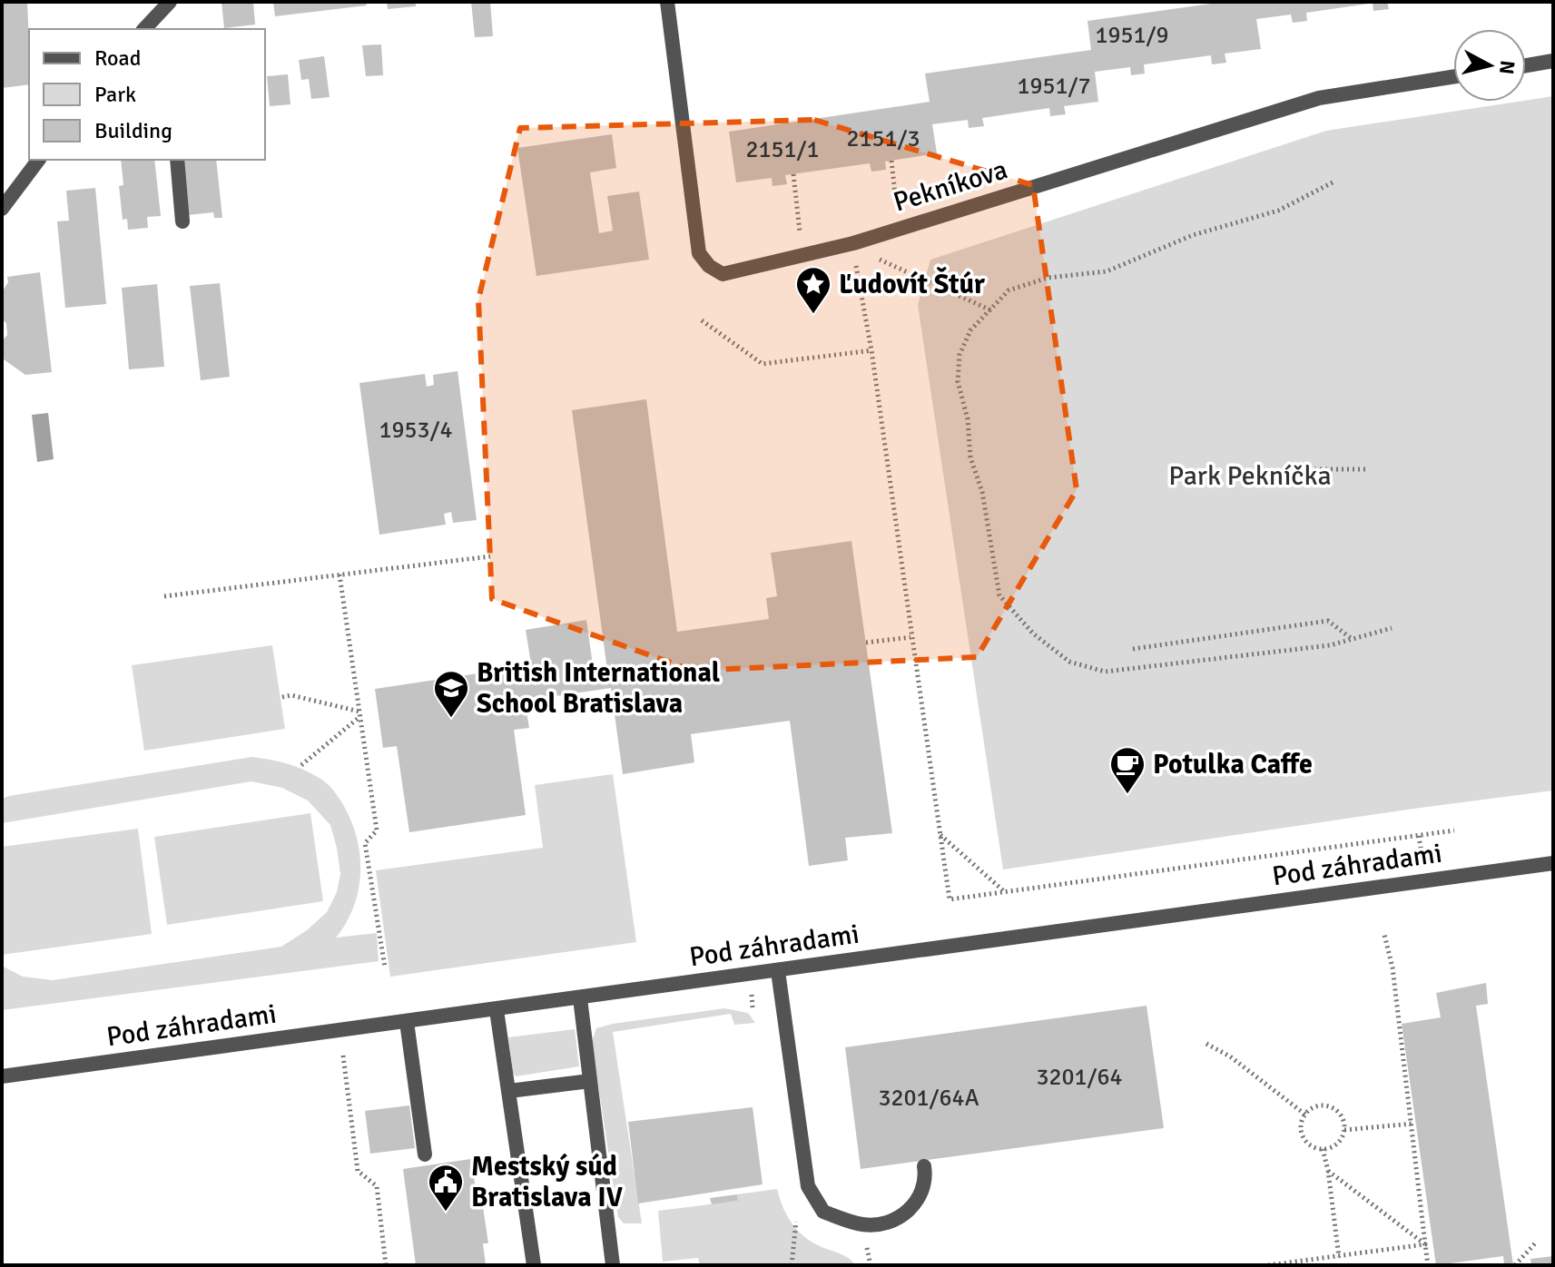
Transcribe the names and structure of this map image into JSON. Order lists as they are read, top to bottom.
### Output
{
  "streets": {
    "street": ["Pekníkova", "Pod záhradami"]
  },
  "parks": ["Park Pekníčka"],
  "places": {
    "place": ["Ľudovít Štúr"],
    "school or university": ["British International School Bratislava"],
    "cafe": ["Potulka Caffe"],
    "public building": ["Mestský súd Bratislava IV"]
  },
  "house_numbers": [
    "1951/9",
    "1951/7",
    "2151/3",
    "2151/1",
    "1953/4",
    "3201/64",
    "3201/64A"
  ],
  "legend": ["Road", "Park", "Building"],
  "north": "right"
}
